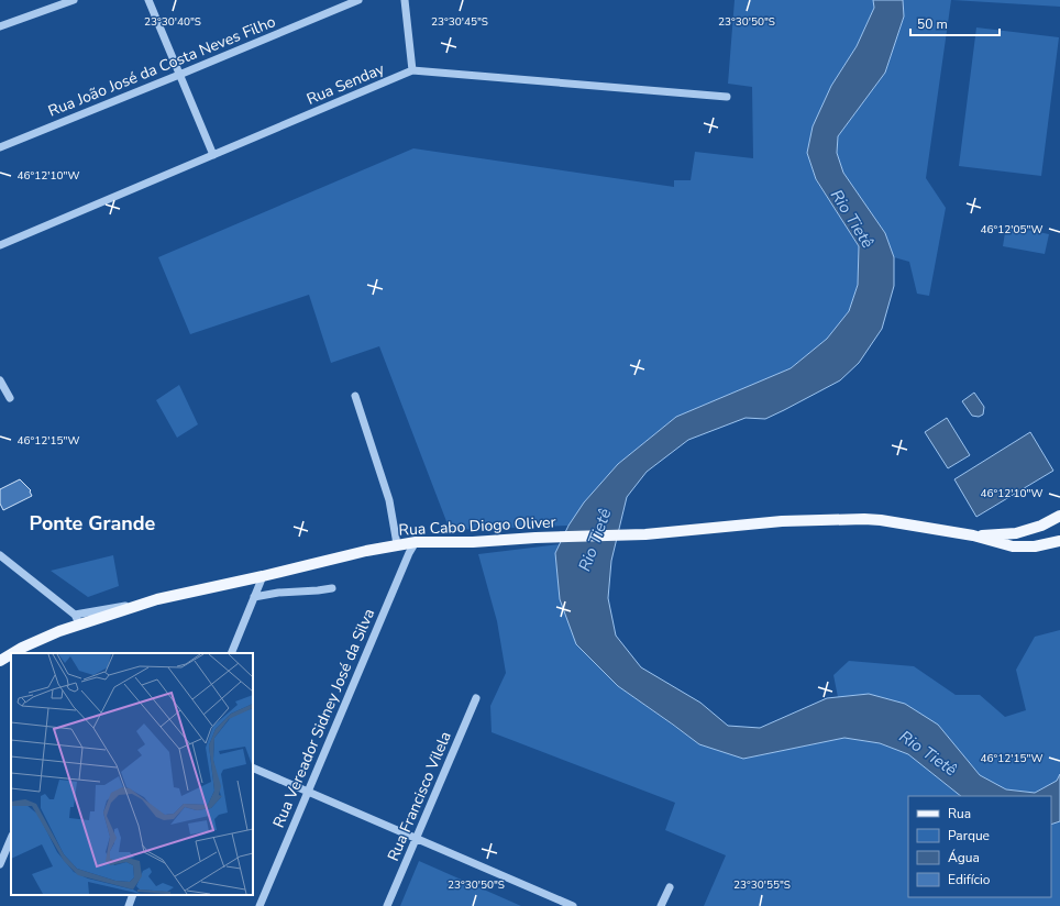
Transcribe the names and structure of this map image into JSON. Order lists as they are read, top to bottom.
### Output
{
  "streets": {
    "main road": ["Rua Cabo Diogo Oliver"],
    "street": [
      "Rua João José da Costa Neves Filho",
      "Rua Senday",
      "Rua Vereador Sidney José da Silva",
      "Rua Francisco Vilela"
    ]
  },
  "crossings": [
    ["Rua Cabo Diogo Oliver", "Rua Vereador Sidney José da Silva"]
  ],
  "districts": ["Ponte Grande"],
  "water": ["Rio Tietê"],
  "legend": [
    "Rua",
    "Parque",
    "Água",
    "Edifício"
  ],
  "scale_bar": "50 m",
  "coordinates": [
    "23°30'40\"S",
    "23°30'45\"S",
    "23°30'50\"S",
    "46°12'10\"W",
    "46°12'05\"W",
    "46°12'15\"W",
    "23°30'55\"S"
  ]
}
